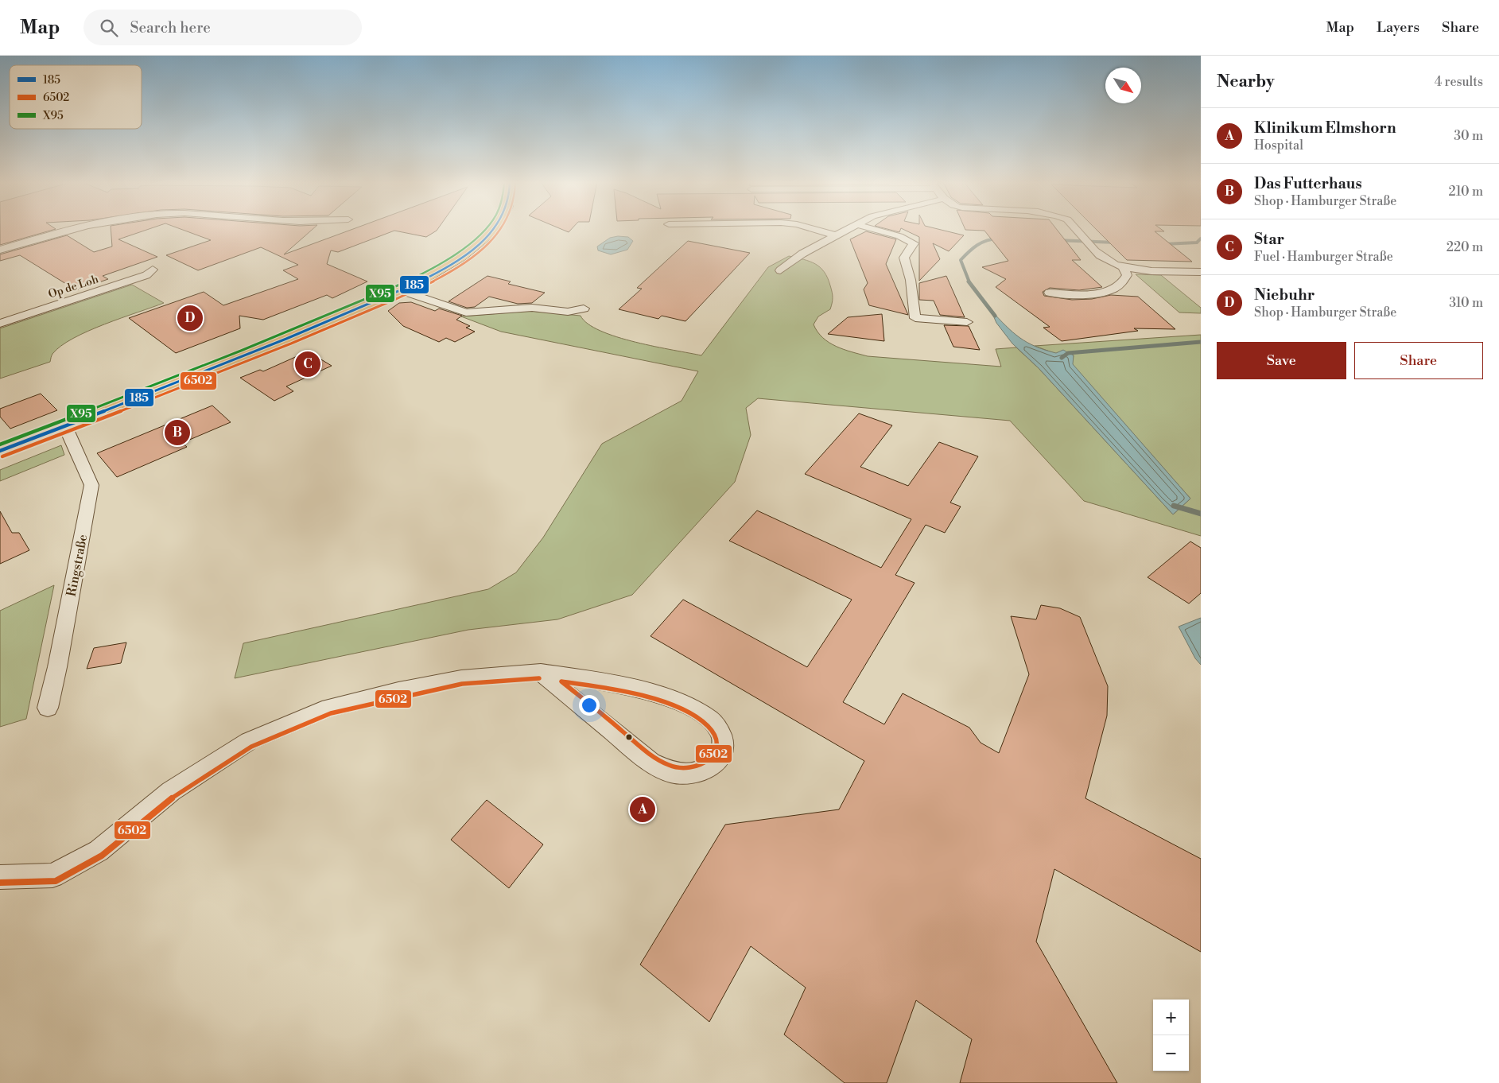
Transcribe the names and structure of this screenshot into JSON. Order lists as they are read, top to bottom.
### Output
{
  "streets": {
    "street": ["Op de Loh", "Ringstraße"]
  },
  "lines": ["transit line 185", "transit line 6502", "transit line X95"],
  "legend": ["185", "6502", "X95"],
  "north": "bottom right",
  "page": {
    "header": "Map",
    "search": "Search here",
    "nav": ["Map", "Layers", "Share"],
    "heading": ["Nearby", "4 results"],
    "list": [
      {
        "mark": "A",
        "name": "Klinikum Elmshorn",
        "note": "Hospital",
        "value": "30 m"
      },
      {
        "mark": "B",
        "name": "Das Futterhaus",
        "note": "Shop · Hamburger Straße",
        "value": "210 m"
      },
      {
        "mark": "C",
        "name": "Star",
        "note": "Fuel · Hamburger Straße",
        "value": "220 m"
      },
      {
        "mark": "D",
        "name": "Niebuhr",
        "note": "Shop · Hamburger Straße",
        "value": "310 m"
      }
    ],
    "pins": [
      "D",
      "C",
      "B",
      "A"
    ],
    "buttons": ["Save", "Share"],
    "map_buttons": ["+", "−"]
  }
}
